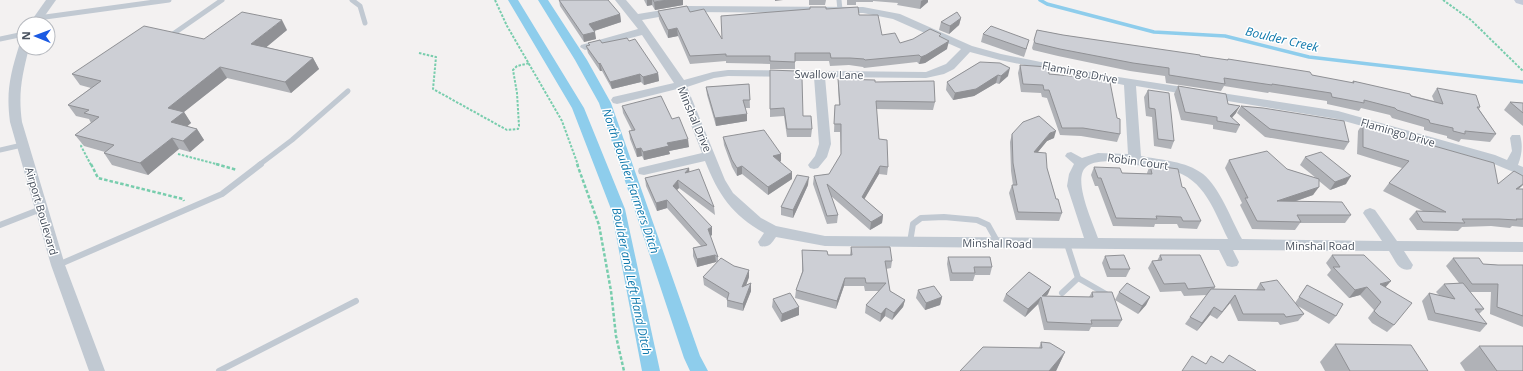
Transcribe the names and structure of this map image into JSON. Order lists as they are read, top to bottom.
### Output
{
  "streets": {
    "street": [
      "Flamingo Drive",
      "Swallow Lane",
      "Minshal Drive",
      "Robin Court",
      "Airport Boulevard",
      "Minshal Road"
    ]
  },
  "crossings": [
    ["Flamingo Drive", "Swallow Lane"],
    ["Flamingo Drive", "Minshal Drive"],
    ["Swallow Lane", "Minshal Drive"],
    ["Minshal Drive", "Minshal Road"],
    ["Robin Court", "Minshal Road"]
  ],
  "water": ["Boulder Creek", "North Boulder Farmers Ditch", "Boulder and Left Hand Ditch"],
  "north": "left"
}
